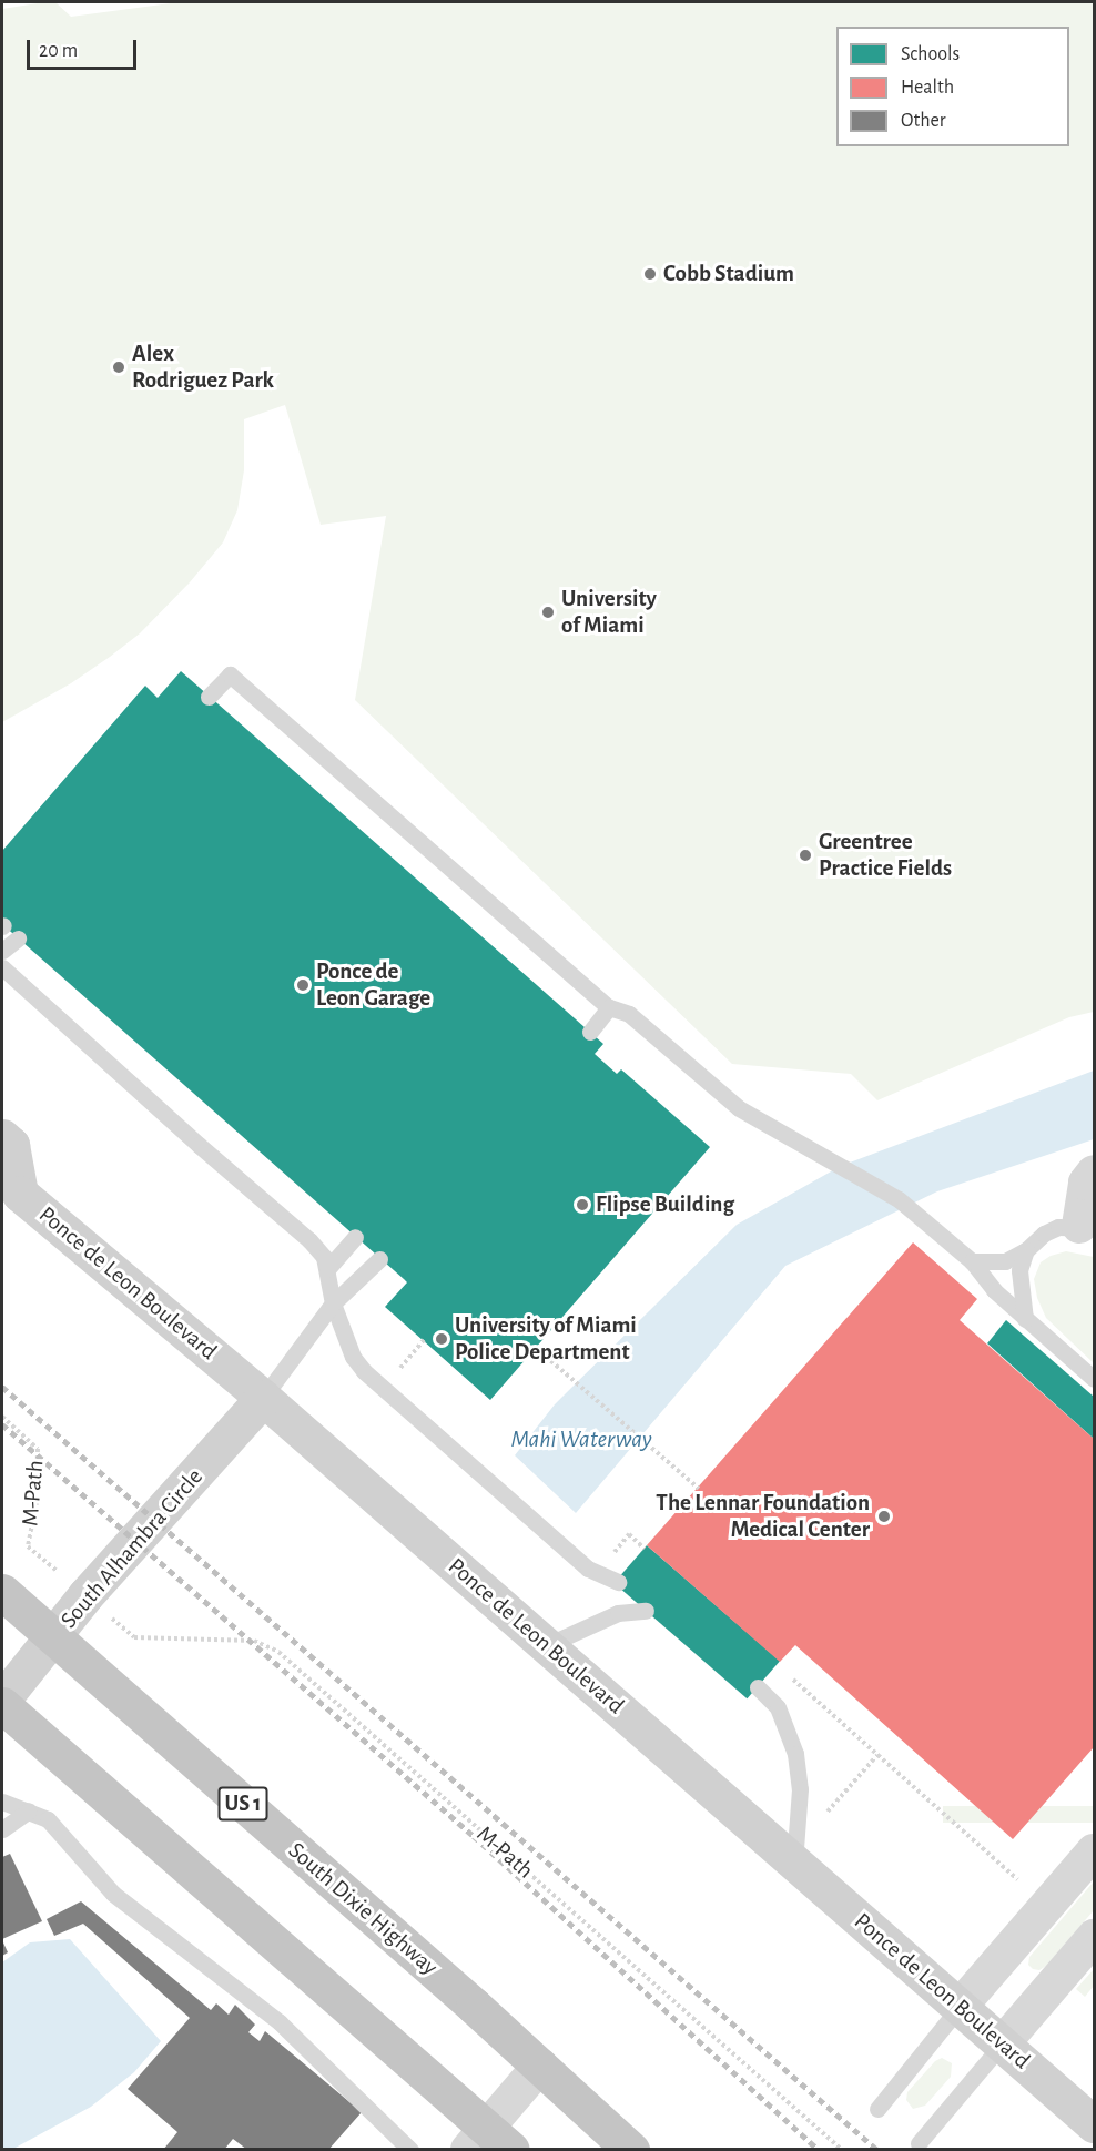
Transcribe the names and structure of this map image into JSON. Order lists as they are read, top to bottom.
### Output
{
  "streets": {
    "highway": ["US 1", "South Dixie Highway"],
    "street": ["Ponce de Leon Boulevard", "South Alhambra Circle"],
    "path": ["M-Path"]
  },
  "crossings": [
    ["Ponce de Leon Boulevard", "South Alhambra Circle"],
    ["South Alhambra Circle", "South Dixie Highway"]
  ],
  "water": ["Mahi Waterway"],
  "places": [
    "Cobb Stadium",
    "Alex Rodriguez Park",
    "University of Miami",
    "Greentree Practice Fields",
    "Ponce de Leon Garage",
    "Flipse Building",
    "University of Miami Police Department",
    "The Lennar Foundation Medical Center"
  ],
  "legend": ["Schools", "Health", "Other"],
  "scale_bar": "20 m"
}
